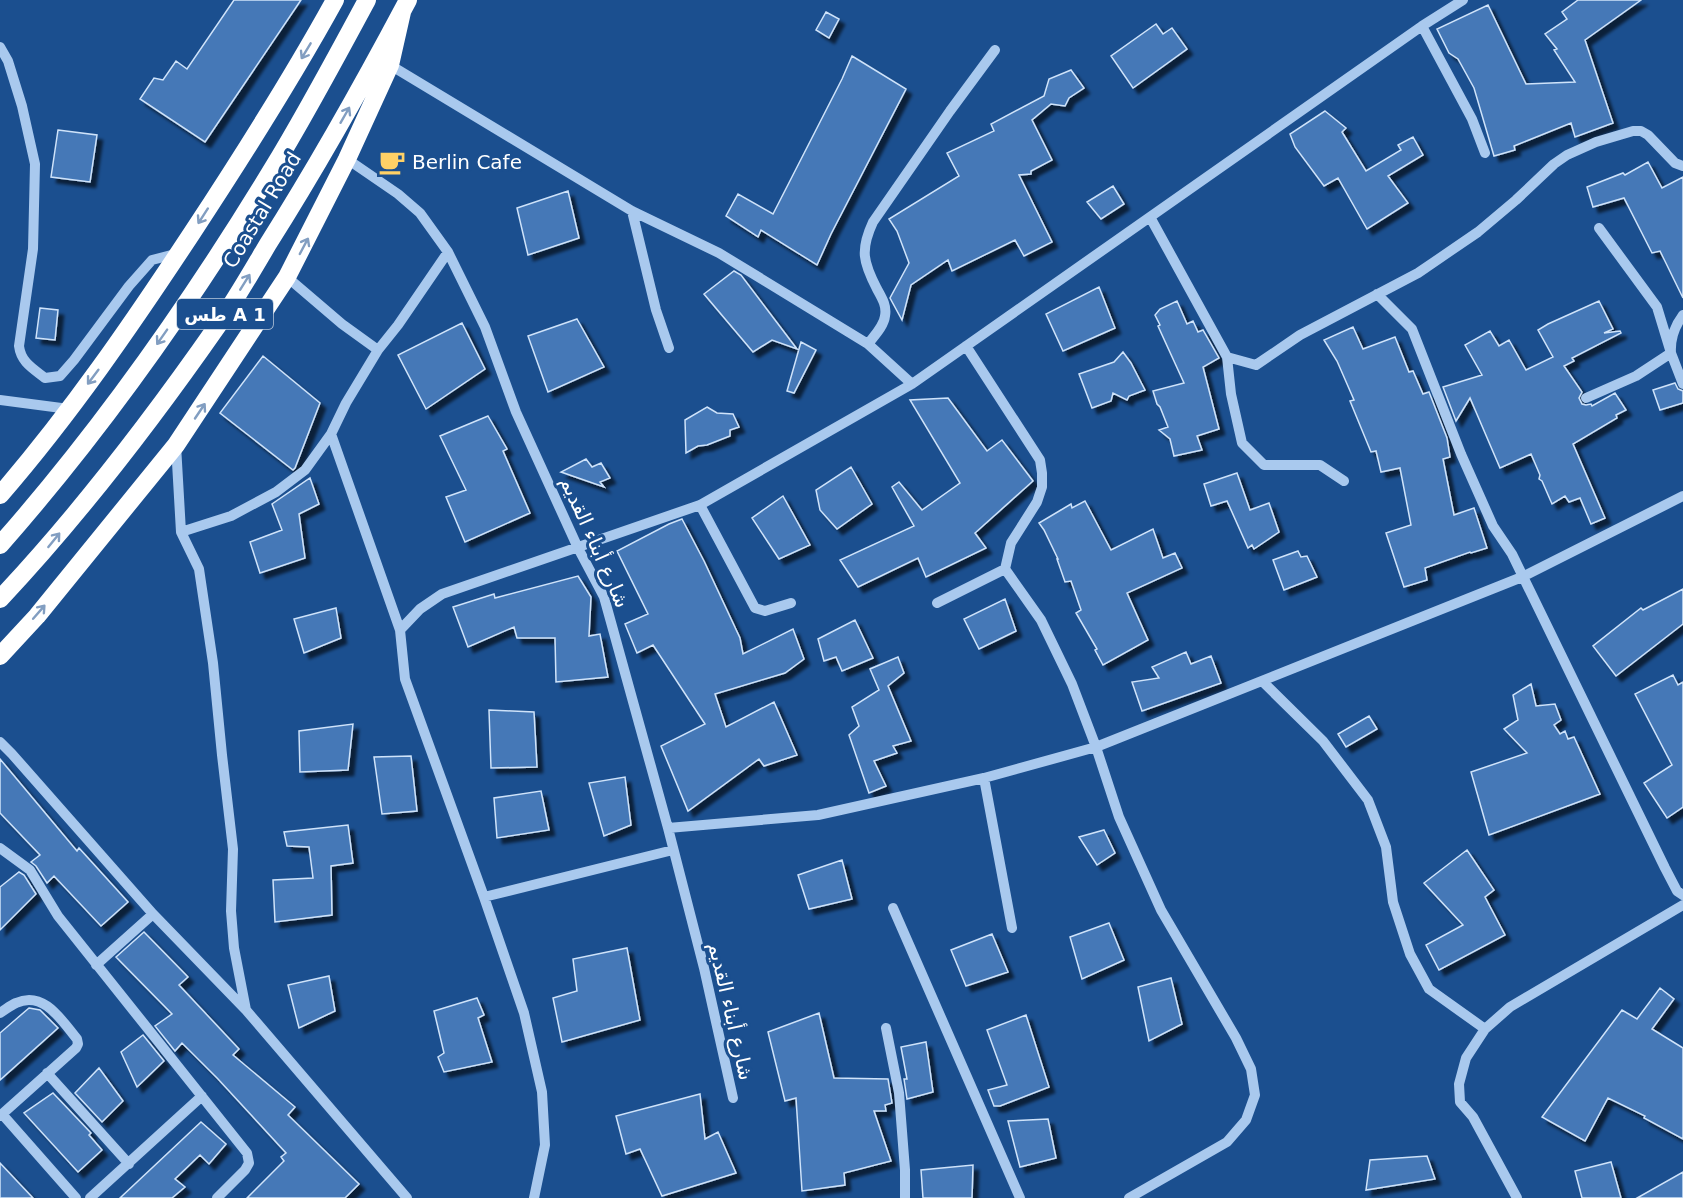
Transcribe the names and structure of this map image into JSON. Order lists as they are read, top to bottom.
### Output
{
  "streets": {
    "highway": ["Coastal Road", "طس A 1"],
    "street": ["شارع أبناء القديم"]
  },
  "places": {
    "cafe": ["Berlin Cafe"]
  }
}
